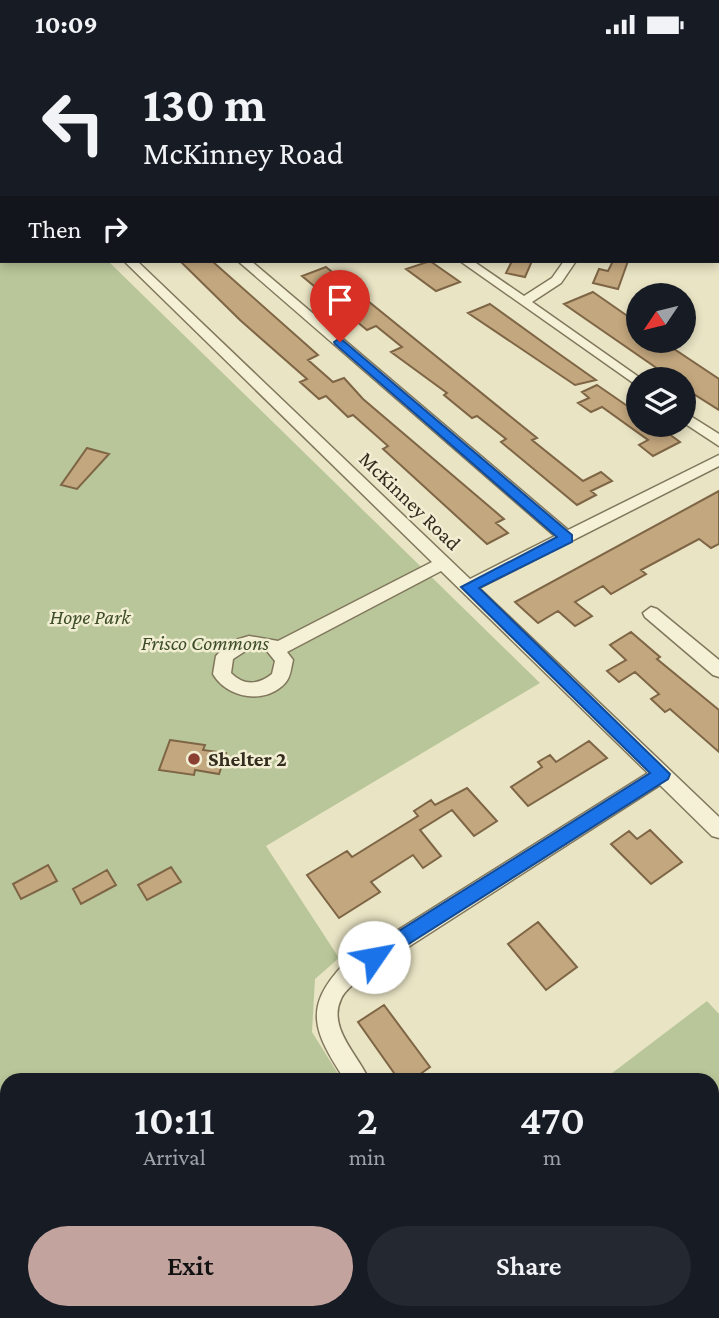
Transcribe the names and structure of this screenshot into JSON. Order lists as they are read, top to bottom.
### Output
{
  "streets": {
    "street": ["McKinney Road"]
  },
  "parks": ["Hope Park", "Frisco Commons"],
  "places": ["Shelter 2"],
  "north": "bottom left",
  "page": {
    "status": "10:09",
    "turn": ["130 m", "McKinney Road"],
    "then": "Then",
    "eta": [
      "10:11",
      "Arrival",
      "2",
      "min",
      "470",
      "m"
    ],
    "buttons": ["Exit", "Share"]
  }
}
